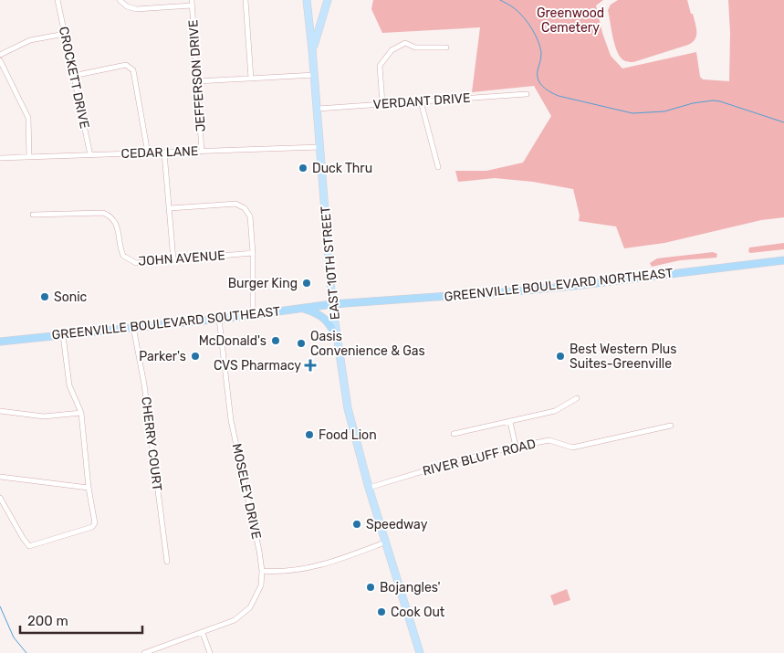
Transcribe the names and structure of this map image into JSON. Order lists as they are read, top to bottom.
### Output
{
  "streets": {
    "highway": ["GREENVILLE BOULEVARD NORTHEAST", "GREENVILLE BOULEVARD SOUTHEAST"],
    "main road": ["EAST 10TH STREET"],
    "street": [
      "JEFFERSON DRIVE",
      "CROCKETT DRIVE",
      "VERDANT DRIVE",
      "CEDAR LANE",
      "JOHN AVENUE",
      "CHERRY COURT",
      "RIVER BLUFF ROAD",
      "MOSELEY DRIVE"
    ]
  },
  "crossings": [
    ["JEFFERSON DRIVE", "CEDAR LANE"],
    ["CROCKETT DRIVE", "CEDAR LANE"],
    ["VERDANT DRIVE", "EAST 10TH STREET"],
    ["CEDAR LANE", "EAST 10TH STREET"],
    ["EAST 10TH STREET", "GREENVILLE BOULEVARD NORTHEAST"],
    ["EAST 10TH STREET", "GREENVILLE BOULEVARD SOUTHEAST"],
    ["EAST 10TH STREET", "RIVER BLUFF ROAD"],
    ["GREENVILLE BOULEVARD NORTHEAST", "GREENVILLE BOULEVARD SOUTHEAST"],
    ["GREENVILLE BOULEVARD SOUTHEAST", "CHERRY COURT"],
    ["GREENVILLE BOULEVARD SOUTHEAST", "MOSELEY DRIVE"]
  ],
  "parks": ["Greenwood Cemetery"],
  "places": {
    "other": [
      "Duck Thru",
      "Burger King",
      "Sonic",
      "McDonald's",
      "Oasis Convenience & Gas",
      "Parker's",
      "Best Western Plus Suites-Greenville",
      "Food Lion",
      "Speedway",
      "Bojangles'",
      "Cook Out"
    ],
    "health": ["CVS Pharmacy"]
  },
  "scale_bar": "200 m"
}
